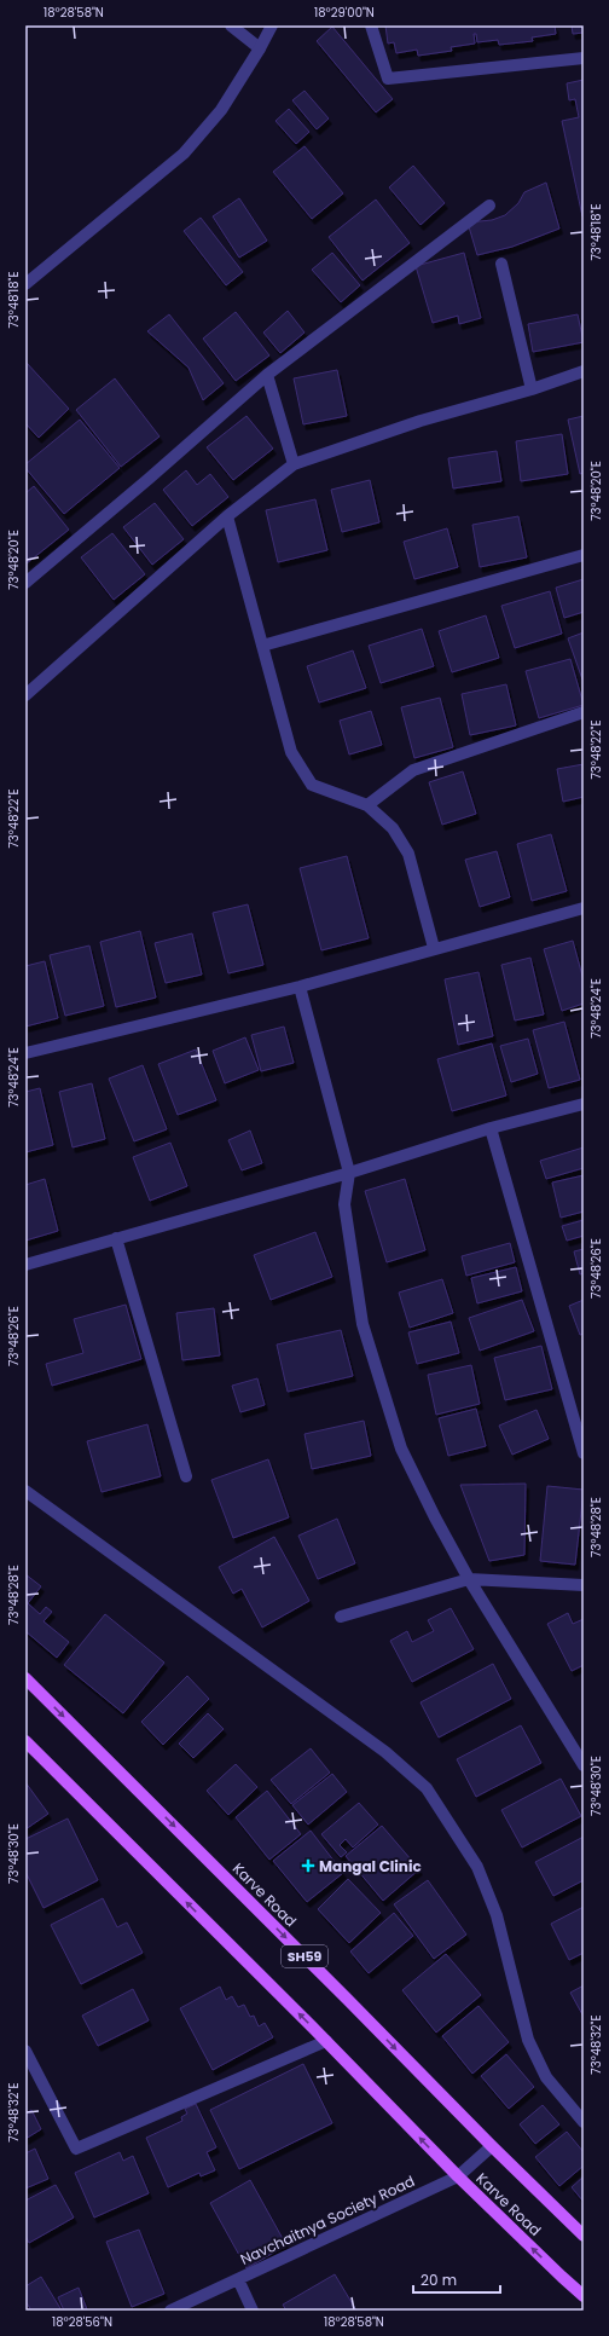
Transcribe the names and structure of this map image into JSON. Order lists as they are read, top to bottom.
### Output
{
  "streets": {
    "main road": ["Karve Road", "SH59"],
    "street": ["Navchaitnya Society Road"]
  },
  "crossings": [
    ["Karve Road", "Navchaitnya Society Road"]
  ],
  "places": {
    "health": ["Mangal Clinic"]
  },
  "scale_bar": "20 m",
  "coordinates": [
    "18°28'58\"N",
    "18°29'00\"N",
    "73°48'18\"E",
    "73°48'20\"E",
    "73°48'22\"E",
    "73°48'24\"E",
    "73°48'26\"E",
    "73°48'28\"E",
    "73°48'30\"E",
    "73°48'32\"E",
    "18°28'56\"N"
  ]
}
